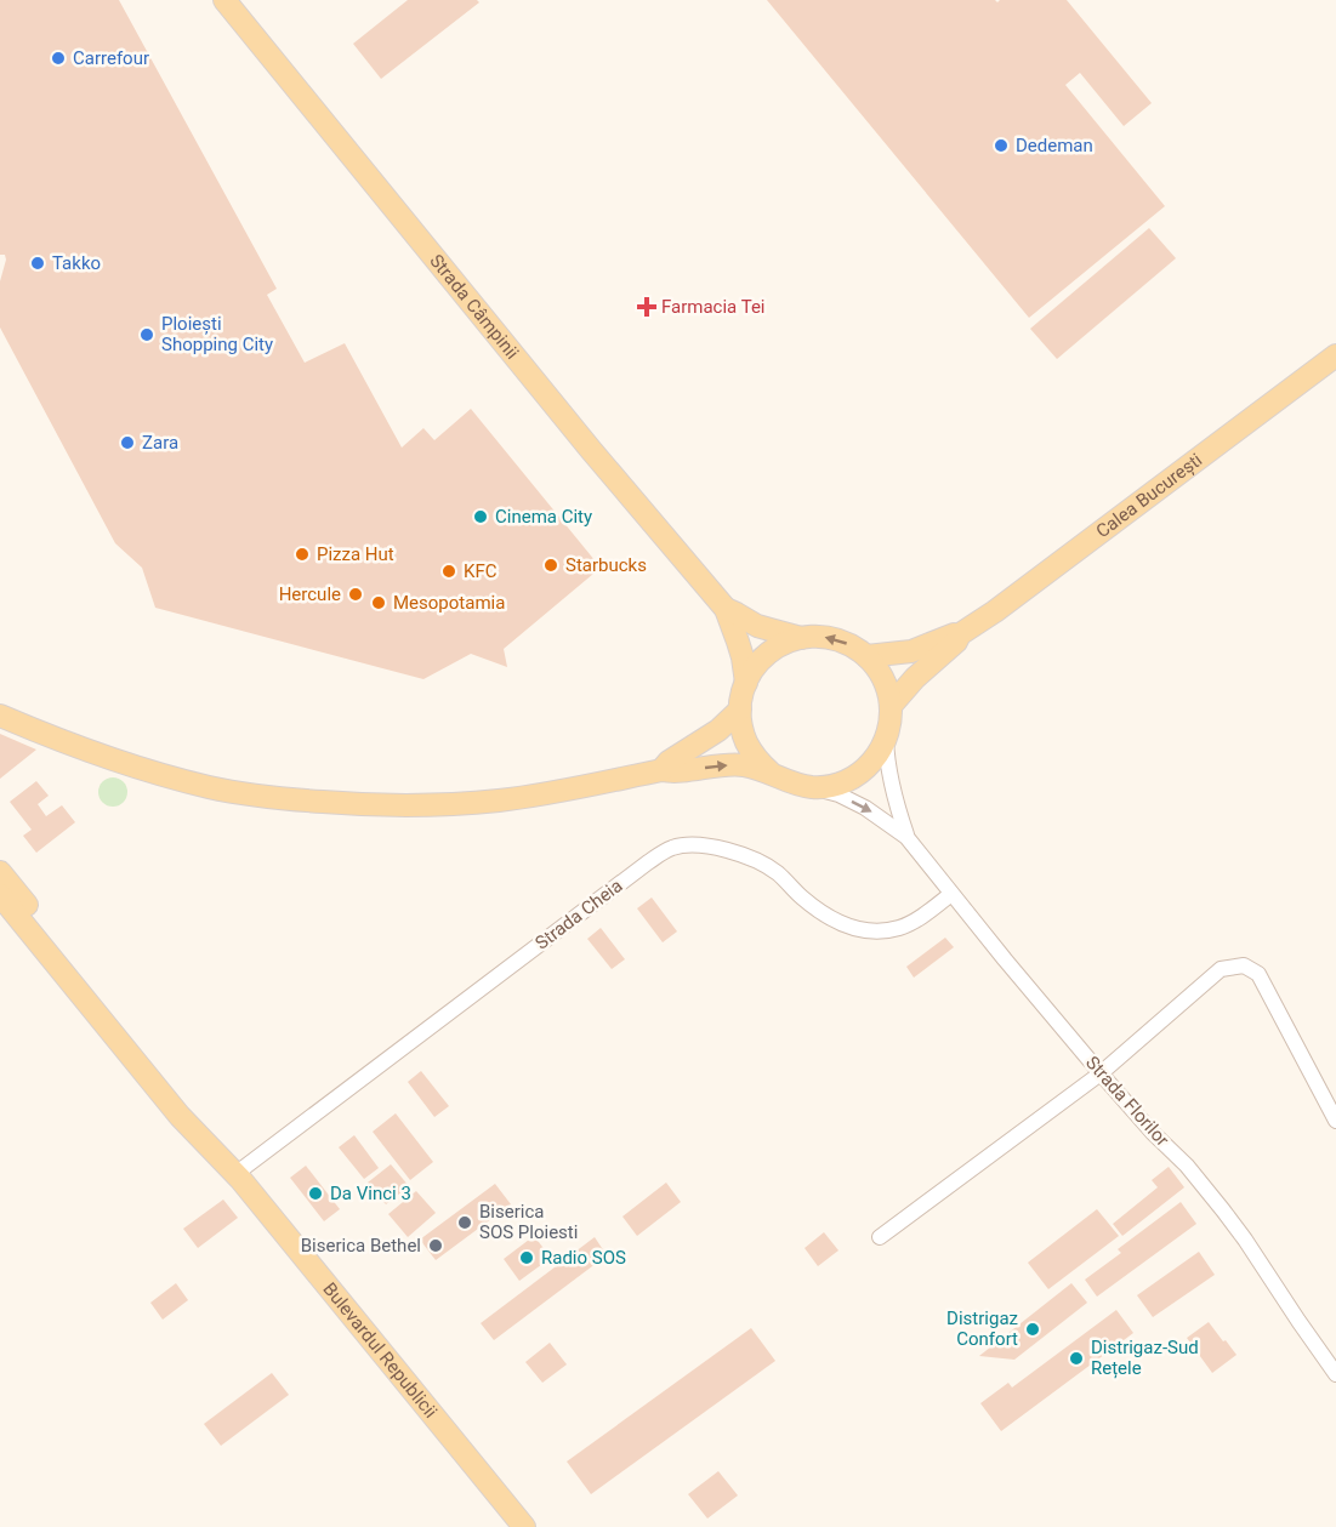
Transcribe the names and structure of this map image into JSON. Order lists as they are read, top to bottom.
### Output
{
  "streets": {
    "main road": ["Strada Câmpinii", "Calea București", "Bulevardul Republicii"],
    "street": ["Strada Cheia", "Strada Florilor"]
  },
  "crossings": [
    ["Strada Cheia", "Strada Florilor"],
    ["Strada Cheia", "Bulevardul Republicii"]
  ],
  "places": {
    "other": [
      "Carrefour",
      "Dedeman",
      "Takko",
      "Ploiești Shopping City",
      "Zara",
      "Cinema City",
      "Pizza Hut",
      "Starbucks",
      "KFC",
      "Hercule",
      "Mesopotamia",
      "Da Vinci 3",
      "Biserica SOS Ploiesti",
      "Biserica Bethel",
      "Radio SOS",
      "Distrigaz Confort",
      "Distrigaz-Sud Rețele"
    ],
    "health": ["Farmacia Tei"]
  }
}
